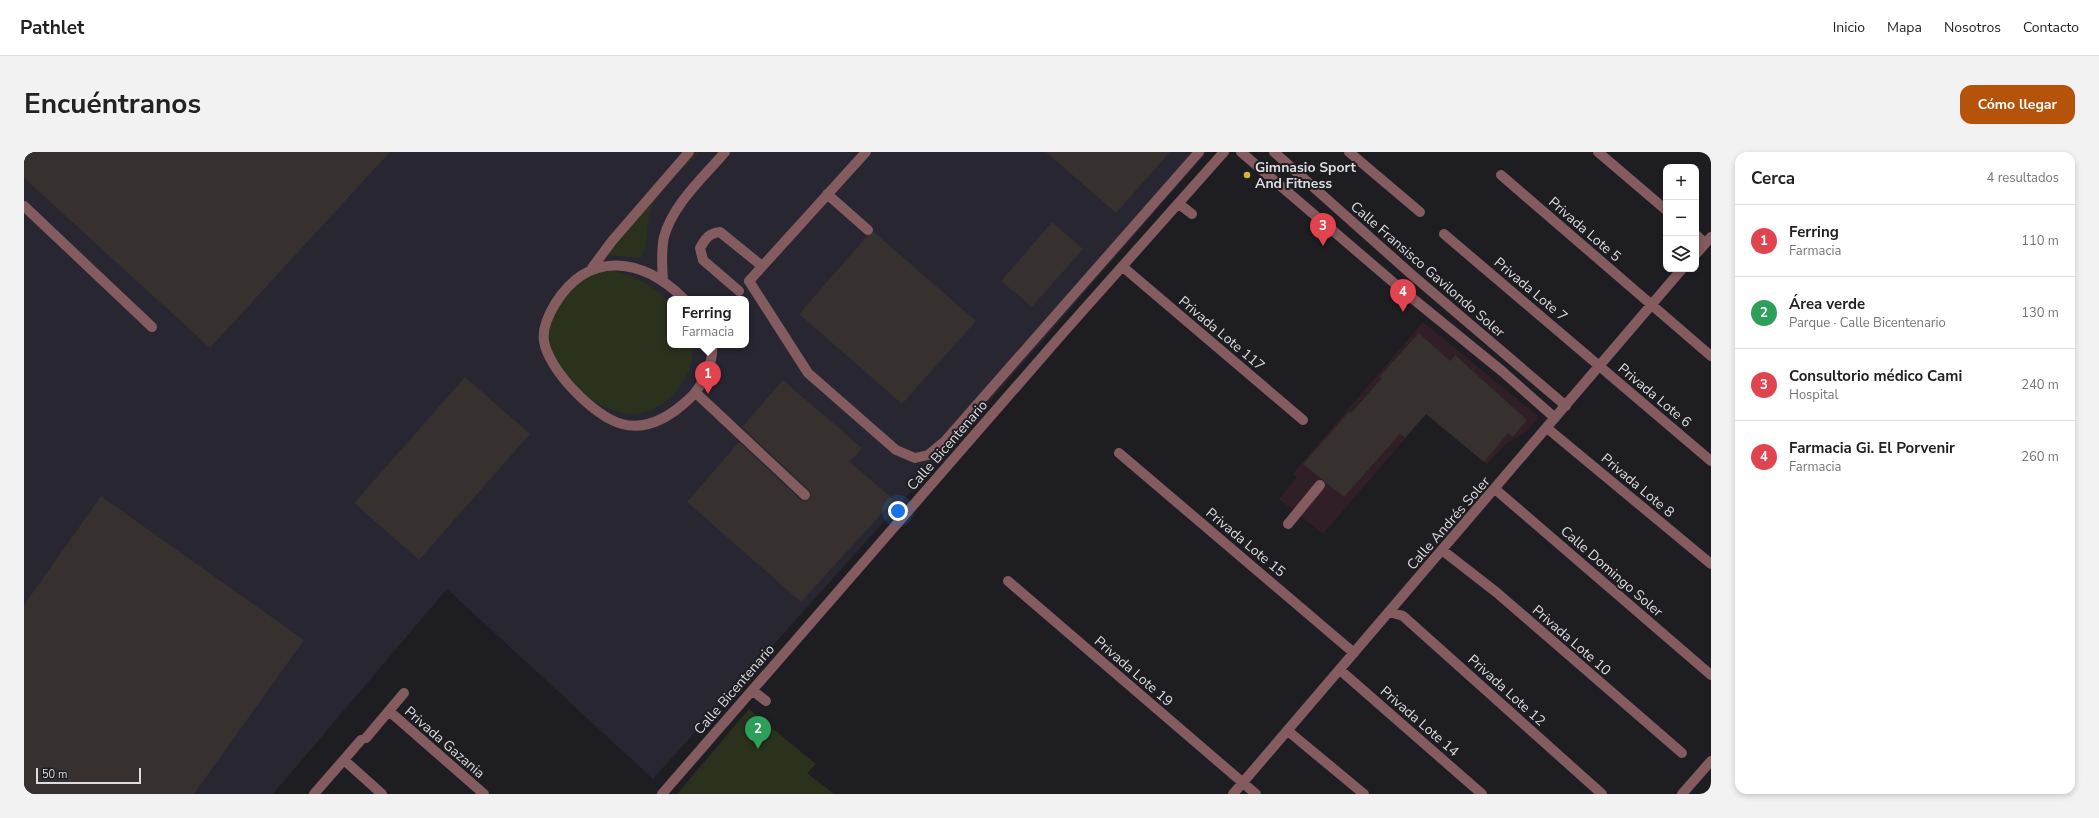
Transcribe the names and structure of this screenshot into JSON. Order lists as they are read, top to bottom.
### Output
{
  "streets": {
    "street": [
      "Privada Lote 5",
      "Calle Fransisco Gavilondo Soler",
      "Privada Lote 7",
      "Privada Lote 117",
      "Privada Lote 6",
      "Calle Bicentenario",
      "Privada Lote 8",
      "Calle Andrés Soler",
      "Privada Lote 15",
      "Calle Domingo Soler",
      "Privada Lote 10",
      "Privada Lote 19",
      "Privada Lote 12",
      "Privada Lote 14",
      "Privada Gazania"
    ]
  },
  "crossings": [
    ["Privada Lote 5", "Calle Andrés Soler"],
    ["Calle Fransisco Gavilondo Soler", "Calle Andrés Soler"],
    ["Privada Lote 7", "Privada Lote 6"],
    ["Privada Lote 7", "Calle Andrés Soler"],
    ["Privada Lote 117", "Calle Bicentenario"],
    ["Privada Lote 6", "Calle Andrés Soler"],
    ["Privada Lote 8", "Calle Andrés Soler"],
    ["Calle Andrés Soler", "Privada Lote 15"],
    ["Calle Andrés Soler", "Calle Domingo Soler"],
    ["Calle Andrés Soler", "Privada Lote 10"],
    ["Calle Andrés Soler", "Privada Lote 19"],
    ["Calle Andrés Soler", "Privada Lote 12"],
    ["Calle Andrés Soler", "Privada Lote 14"]
  ],
  "places": ["Gimnasio Sport And Fitness"],
  "scale_bar": "50 m",
  "page": {
    "header": "Pathlet",
    "nav": [
      "Inicio",
      "Mapa",
      "Nosotros",
      "Contacto"
    ],
    "title": "Encuéntranos",
    "buttons": "Cómo llegar",
    "heading": ["Cerca", "4 resultados"],
    "map_buttons": ["+", "−"],
    "list": [
      {
        "mark": "1",
        "name": "Ferring",
        "note": "Farmacia",
        "value": "110 m"
      },
      {
        "mark": "2",
        "name": "Área verde",
        "note": "Parque · Calle Bicentenario",
        "value": "130 m"
      },
      {
        "mark": "3",
        "name": "Consultorio médico Cami",
        "note": "Hospital",
        "value": "240 m"
      },
      {
        "mark": "4",
        "name": "Farmacia Gi. El Porvenir",
        "note": "Farmacia",
        "value": "260 m"
      }
    ],
    "pins": [
      "3",
      "4",
      "1",
      "2"
    ],
    "popup": ["Ferring", "Farmacia"],
    "scale": "50 m"
  }
}
